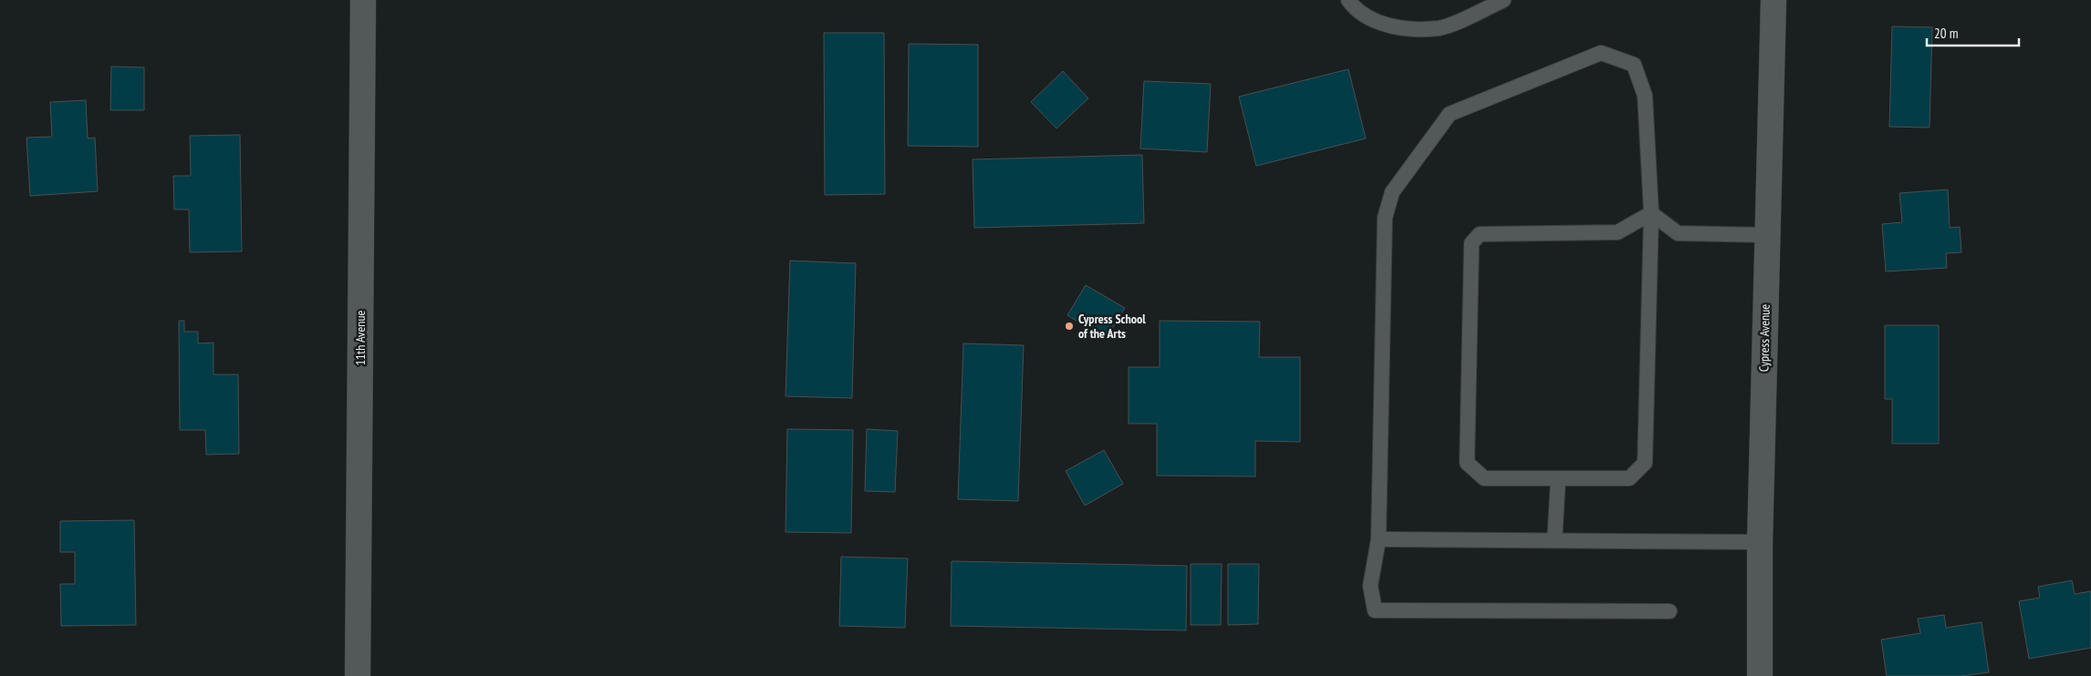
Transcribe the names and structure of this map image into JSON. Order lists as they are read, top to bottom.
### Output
{
  "streets": {
    "street": ["11th Avenue", "Cypress Avenue"]
  },
  "places": ["Cypress School of the Arts"],
  "scale_bar": "20 m"
}
